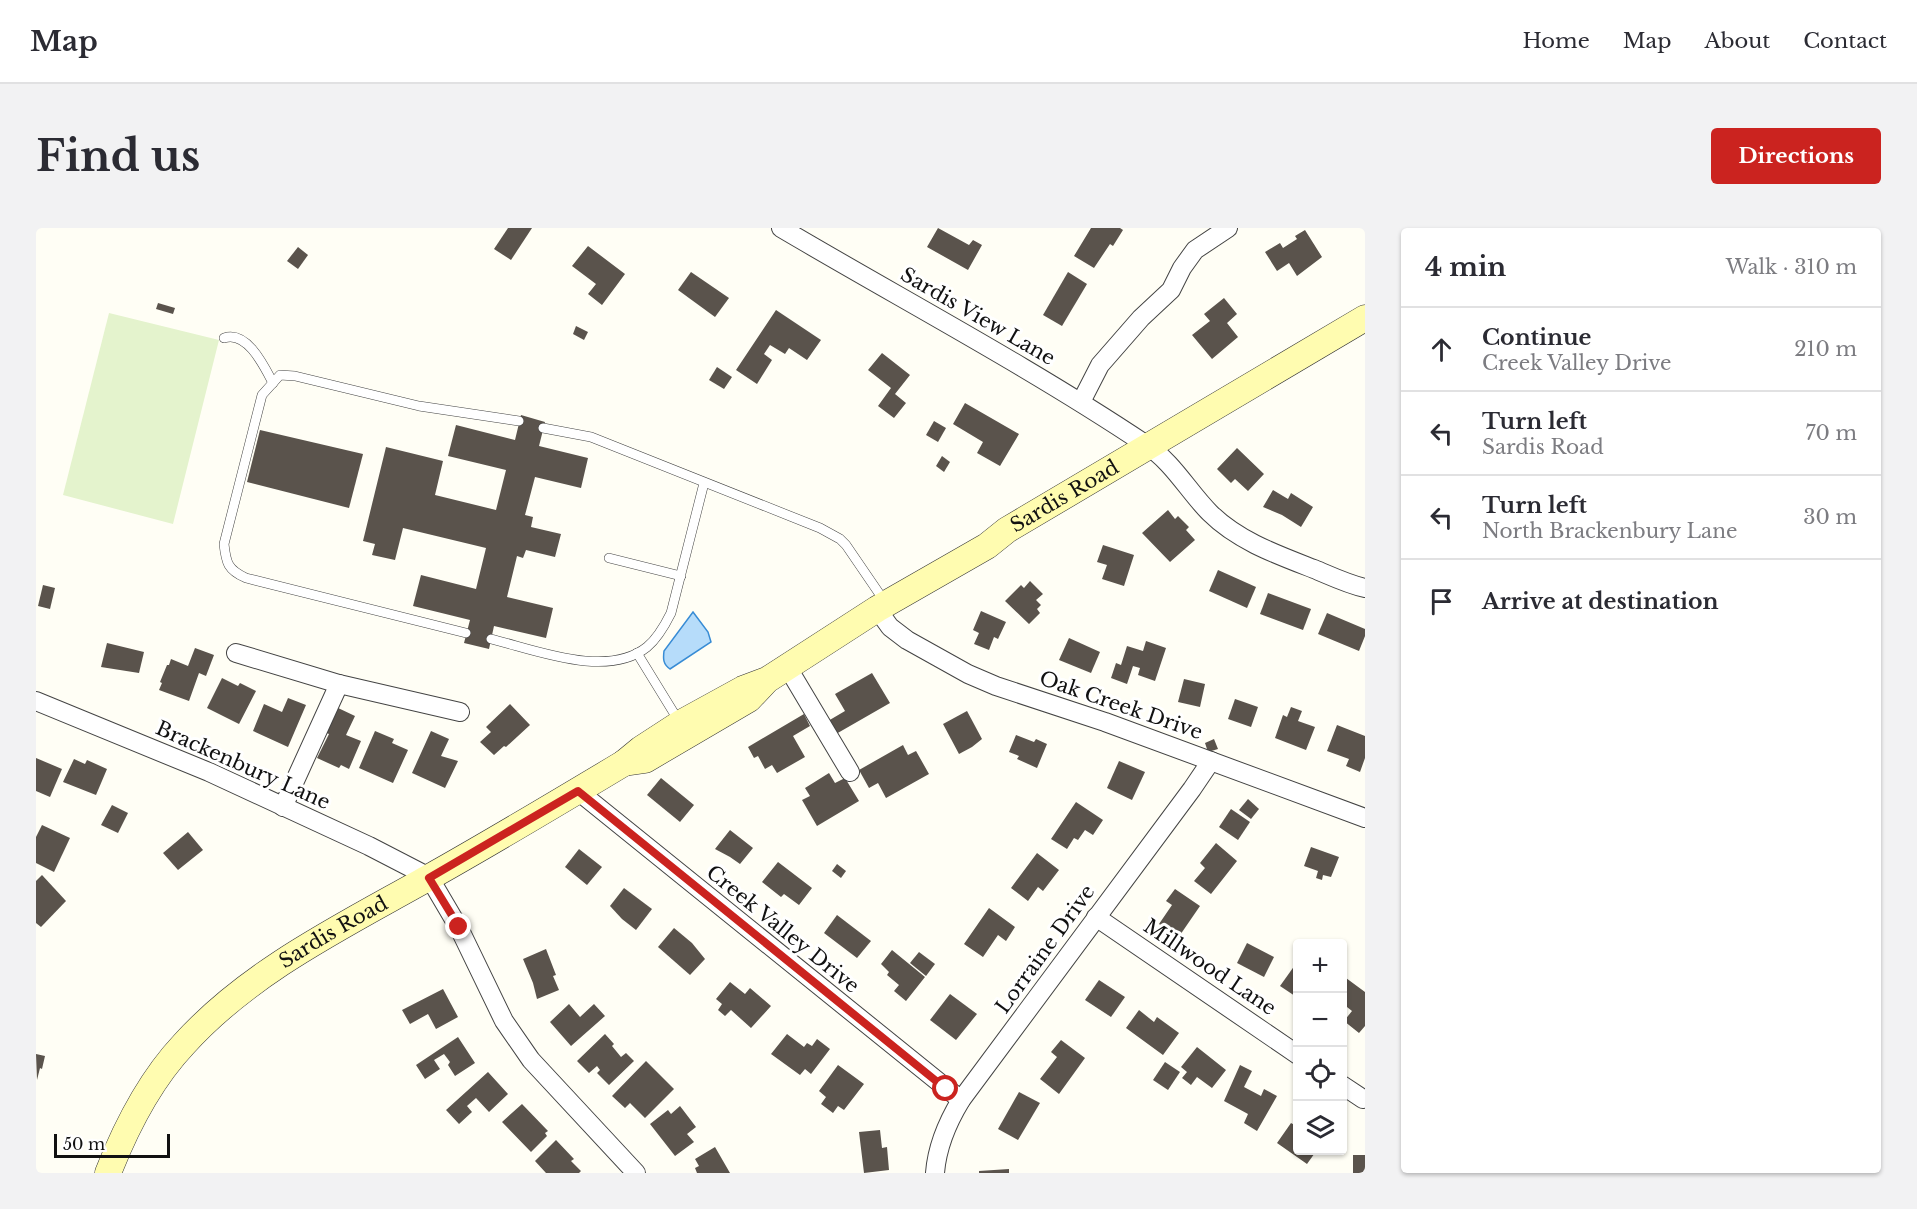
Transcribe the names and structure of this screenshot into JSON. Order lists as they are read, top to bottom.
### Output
{
  "streets": {
    "main road": ["Sardis Road"],
    "street": [
      "Sardis View Lane",
      "Oak Creek Drive",
      "Brackenbury Lane",
      "Creek Valley Drive",
      "Lorraine Drive",
      "Millwood Lane"
    ]
  },
  "crossings": [
    ["Sardis View Lane", "Sardis Road"],
    ["Sardis Road", "Oak Creek Drive"],
    ["Sardis Road", "Brackenbury Lane"],
    ["Sardis Road", "Creek Valley Drive"],
    ["Oak Creek Drive", "Lorraine Drive"],
    ["Creek Valley Drive", "Lorraine Drive"],
    ["Lorraine Drive", "Millwood Lane"]
  ],
  "scale_bar": "50 m",
  "page": {
    "header": "Map",
    "nav": [
      "Home",
      "Map",
      "About",
      "Contact"
    ],
    "buttons": "Directions",
    "title": "Find us",
    "heading": ["4 min", "Walk · 310 m"],
    "list": [
      ["Continue", "Creek Valley Drive", "210 m"],
      ["Turn left", "Sardis Road", "70 m"],
      ["Turn left", "North Brackenbury Lane", "30 m"],
      "Arrive at destination"
    ],
    "map_buttons": ["+", "−"],
    "scale": "50 m"
  }
}
